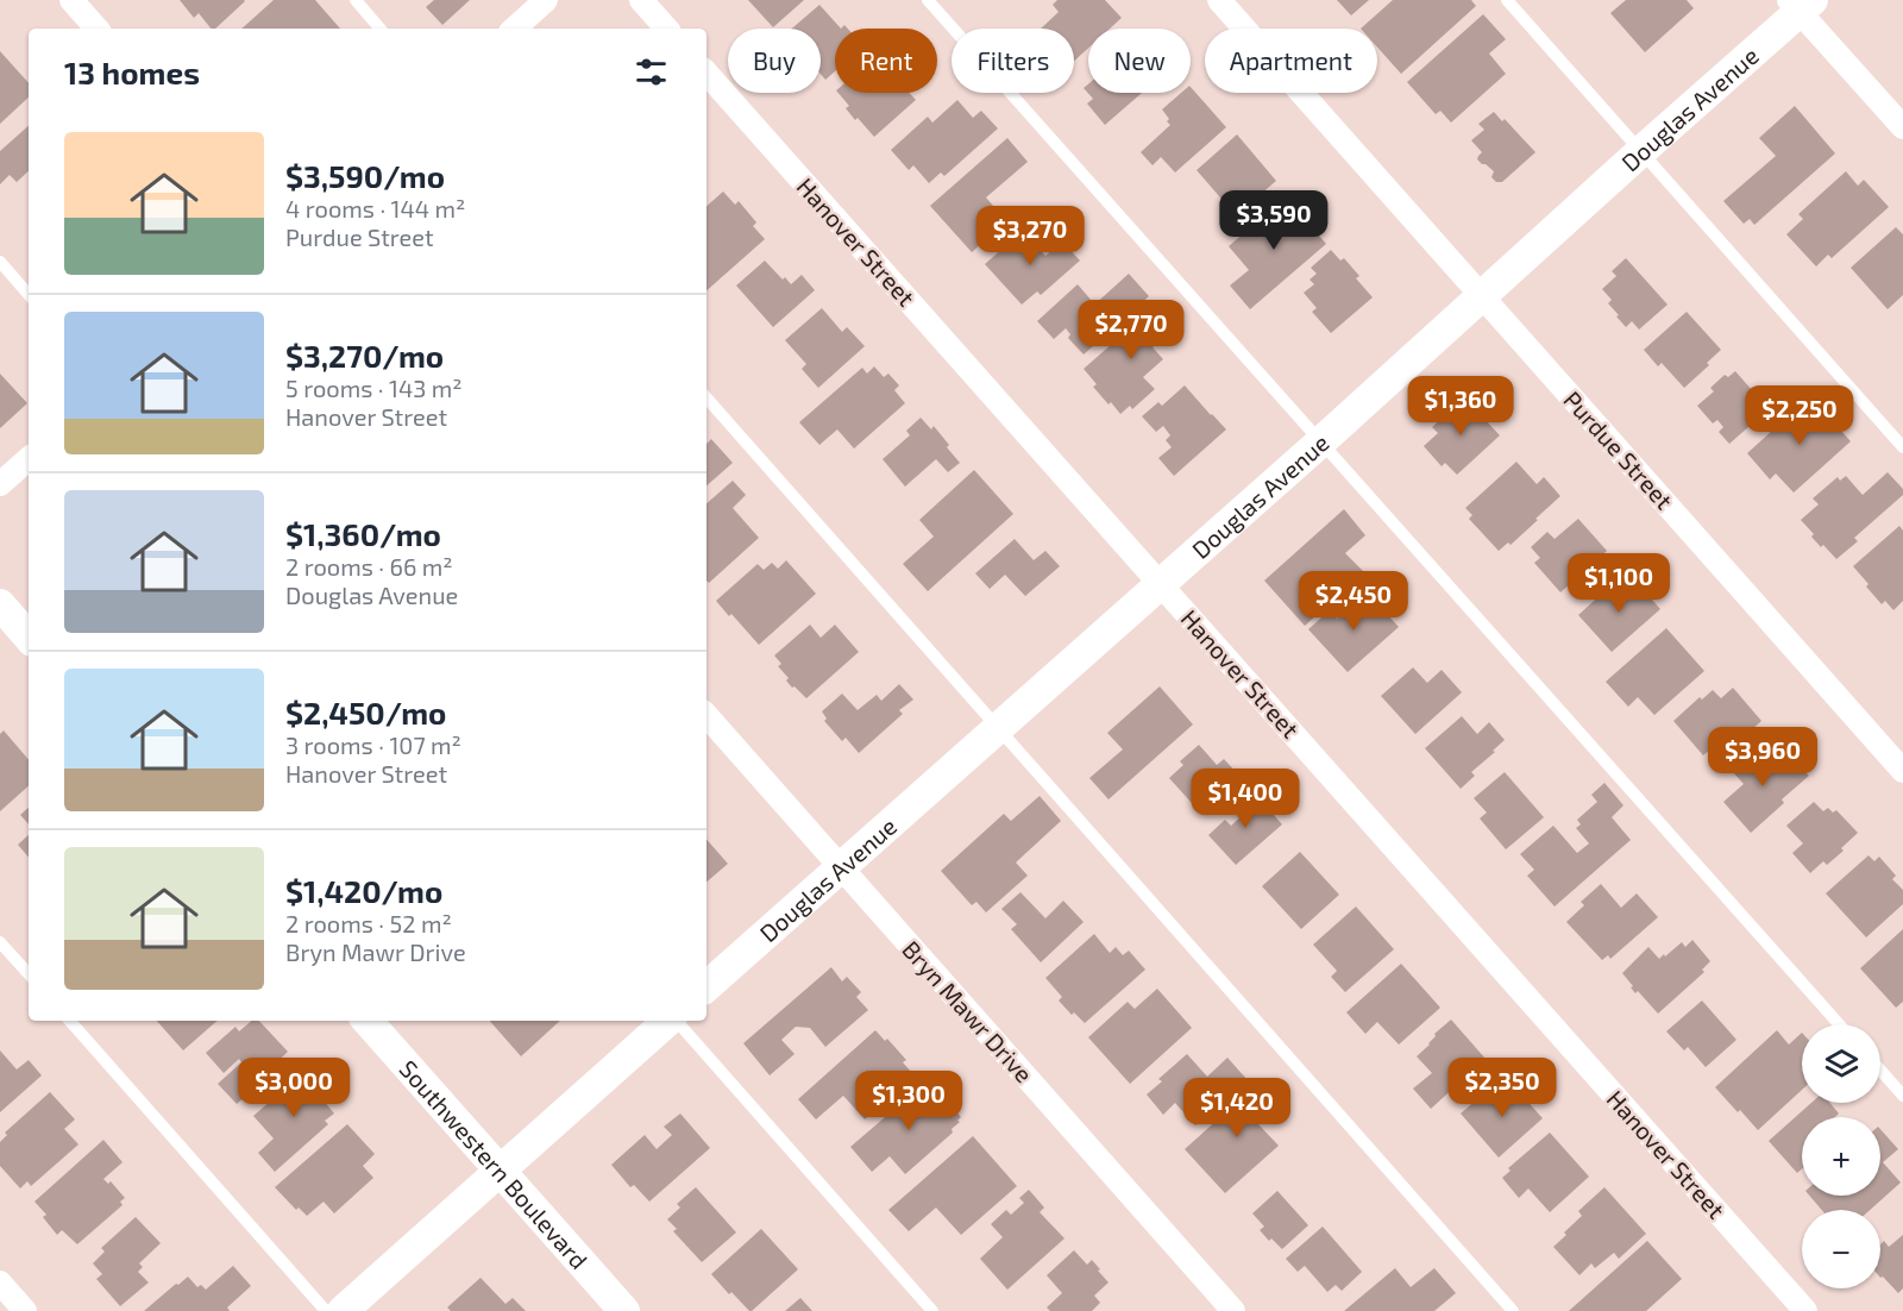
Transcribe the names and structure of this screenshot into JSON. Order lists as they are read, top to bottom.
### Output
{
  "streets": {
    "street": [
      "Douglas Avenue",
      "Hanover Street",
      "Purdue Street",
      "Bryn Mawr Drive",
      "Southwestern Boulevard"
    ]
  },
  "crossings": [
    ["Douglas Avenue", "Hanover Street"],
    ["Douglas Avenue", "Purdue Street"],
    ["Douglas Avenue", "Bryn Mawr Drive"]
  ],
  "page": {
    "chip": [
      "Buy",
      "Rent",
      "Filters",
      "New",
      "Apartment"
    ],
    "heading": "13 homes",
    "list": [
      {
        "name": "$3,590/mo",
        "note": "4 rooms · 144 m² · Purdue Street"
      },
      {
        "name": "$3,270/mo",
        "note": "5 rooms · 143 m² · Hanover Street"
      },
      {
        "name": "$1,360/mo",
        "note": "2 rooms · 66 m² · Douglas Avenue"
      },
      {
        "name": "$2,450/mo",
        "note": "3 rooms · 107 m² · Hanover Street"
      },
      {
        "name": "$1,420/mo",
        "note": "2 rooms · 52 m² · Bryn Mawr Drive"
      }
    ],
    "price": [
      "$3,590",
      "$3,270",
      "$2,770",
      "$1,360",
      "$2,250",
      "$1,100",
      "$2,450",
      "$3,960",
      "$1,400",
      "$3,000",
      "$2,350",
      "$1,300",
      "$1,420"
    ],
    "map_buttons": ["+", "−"]
  }
}
